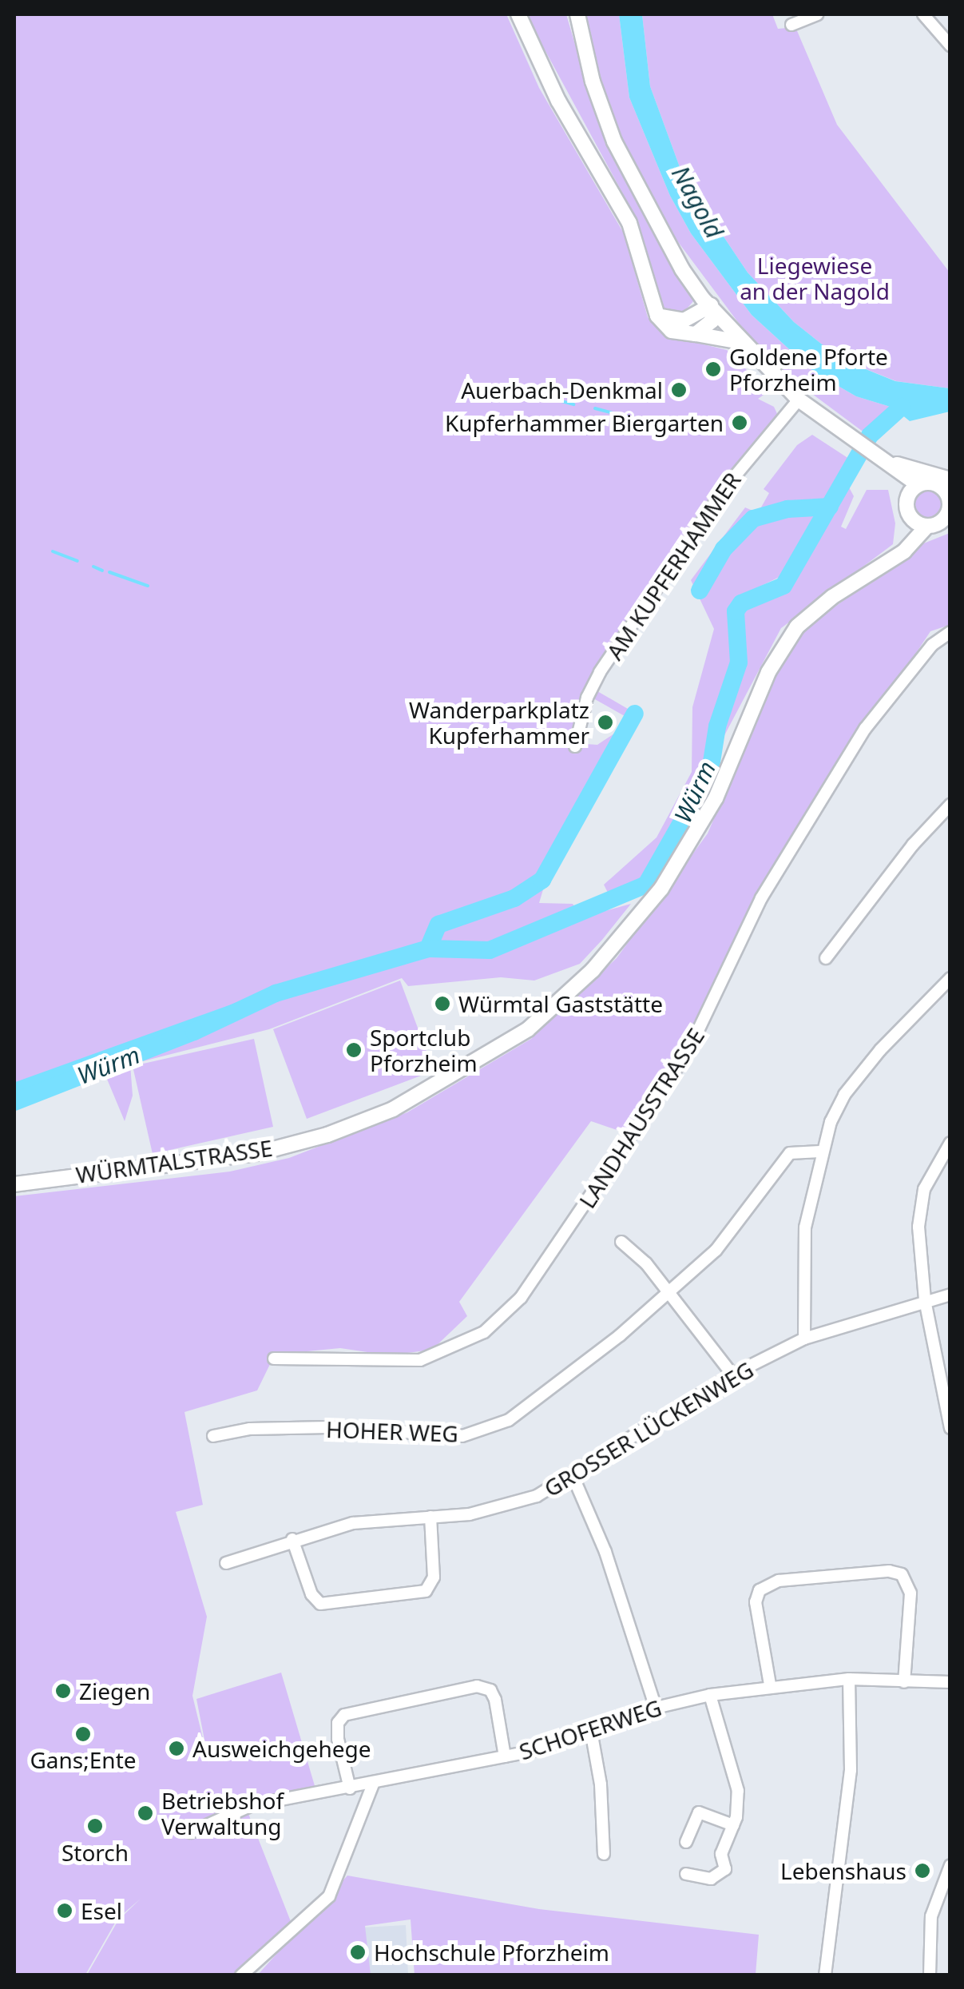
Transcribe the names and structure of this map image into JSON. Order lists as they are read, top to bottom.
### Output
{
  "streets": {
    "main road": ["WÜRMTALSTRASSE"],
    "street": [
      "AM KUPFERHAMMER",
      "LANDHAUSSTRASSE",
      "GROSSER LÜCKENWEG",
      "HOHER WEG",
      "SCHOFERWEG"
    ]
  },
  "water": ["Nagold", "Würm"],
  "parks": ["Liegewiese an der Nagold"],
  "places": [
    "Goldene Pforte Pforzheim",
    "Auerbach-Denkmal",
    "Kupferhammer Biergarten",
    "Wanderparkplatz Kupferhammer",
    "Würmtal Gaststätte",
    "Sportclub Pforzheim",
    "Ziegen",
    "Gans;Ente",
    "Ausweichgehege",
    "Betriebshof Verwaltung",
    "Storch",
    "Lebenshaus",
    "Esel",
    "Hochschule Pforzheim"
  ]
}
